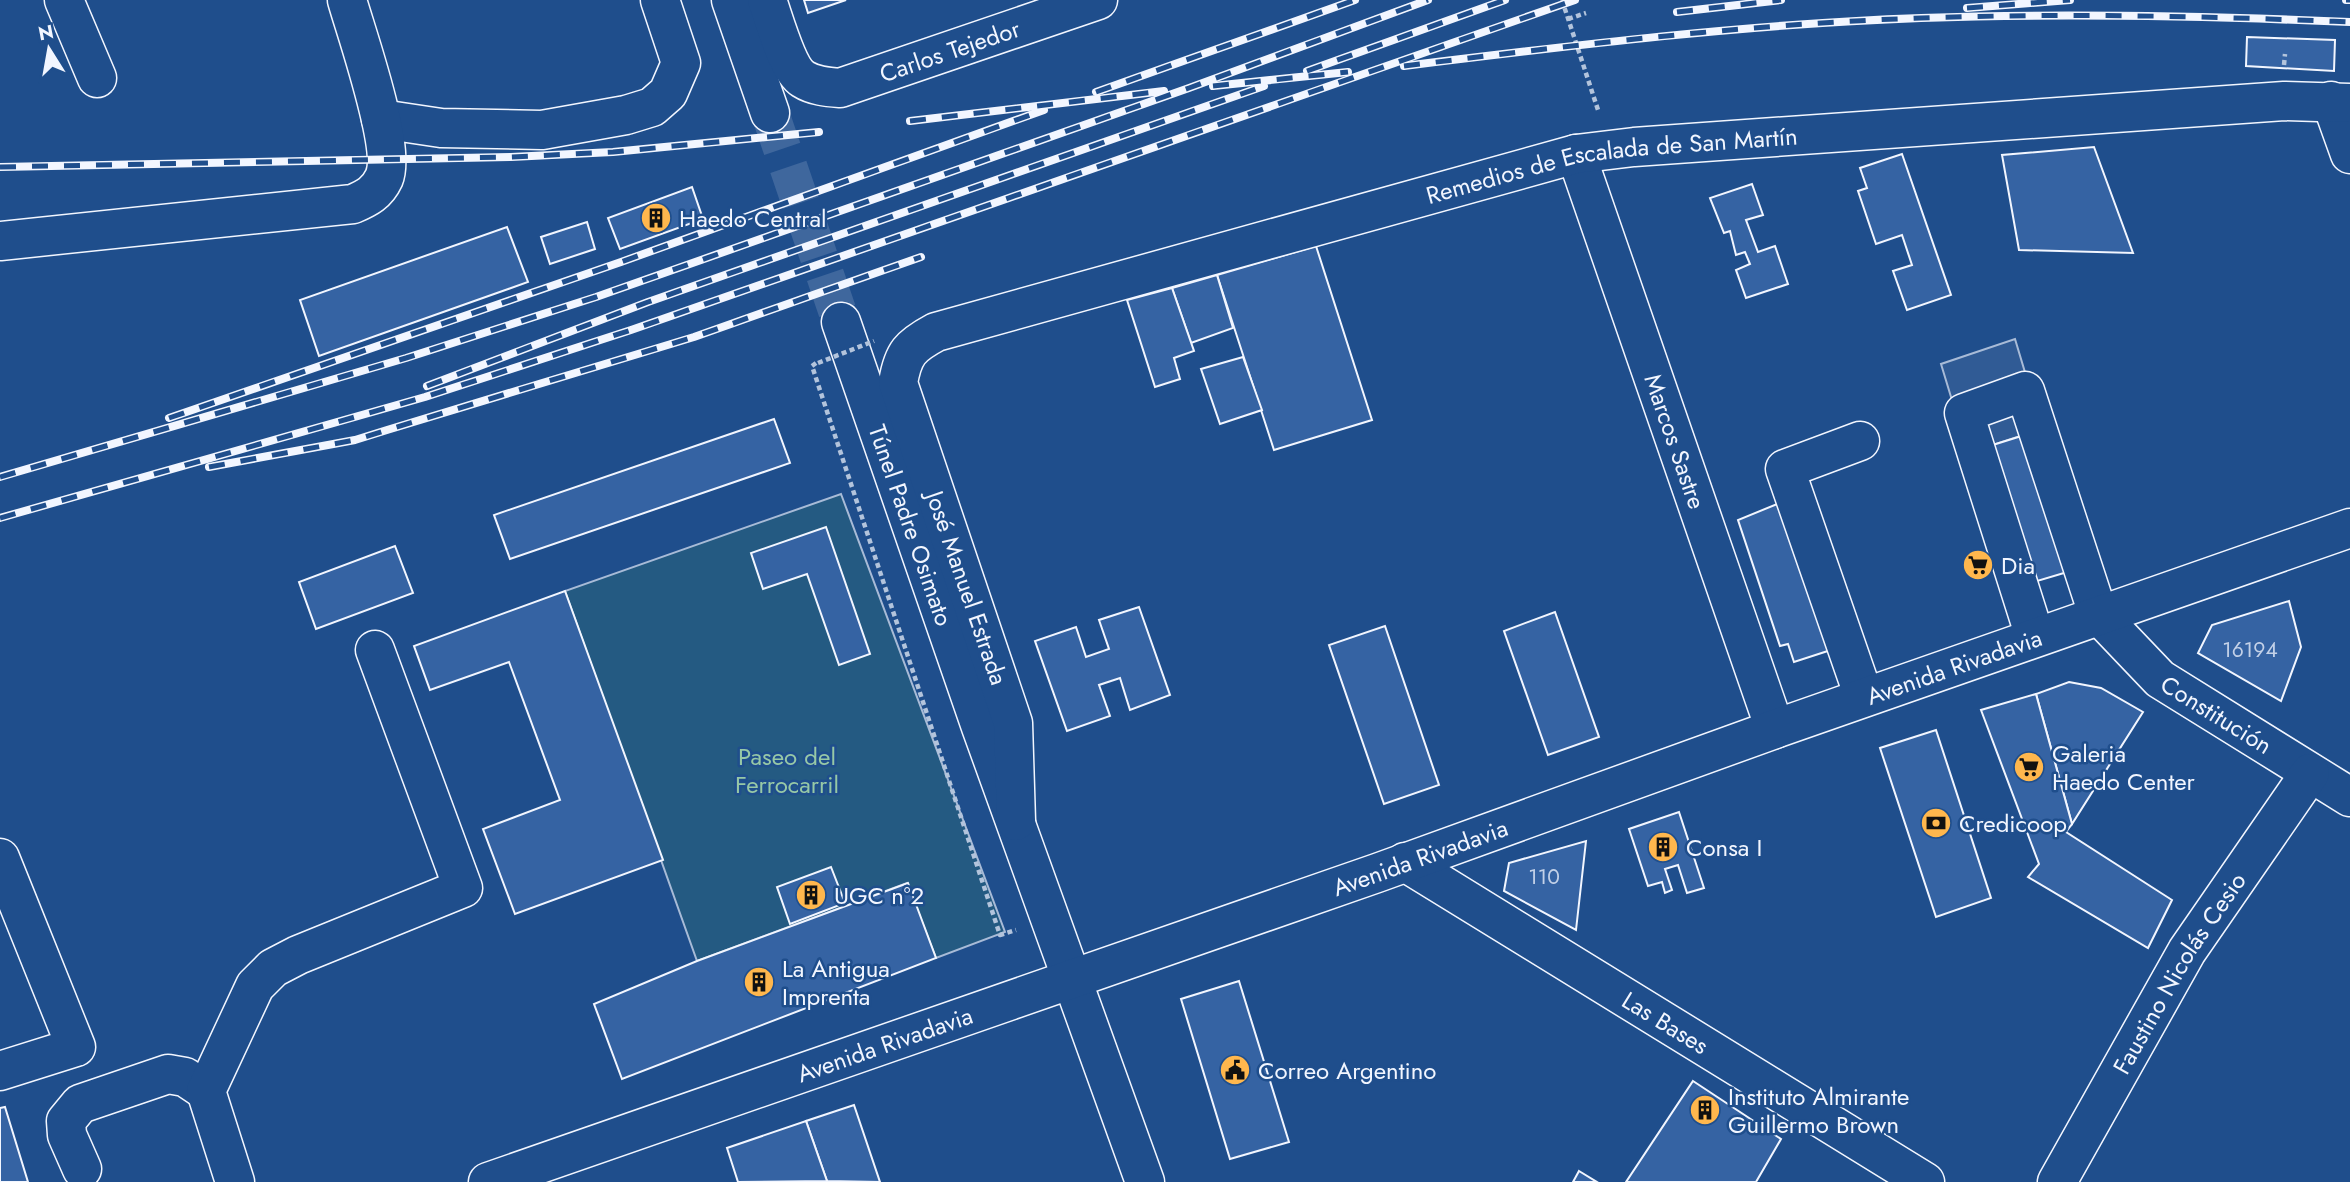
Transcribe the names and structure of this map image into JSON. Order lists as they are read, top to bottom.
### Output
{
  "streets": {
    "street": [
      "Carlos Tejedor",
      "Remedios de Escalada de San Martín",
      "Marcos Sastre",
      "Túnel Padre Osimato",
      "José Manuel Estrada",
      "Avenida Rivadavia",
      "Constitución",
      "Faustino Nicolás Cesio",
      "Las Bases"
    ]
  },
  "crossings": [
    ["Remedios de Escalada de San Martín", "Marcos Sastre"],
    ["Remedios de Escalada de San Martín", "Túnel Padre Osimato"],
    ["Remedios de Escalada de San Martín", "José Manuel Estrada"],
    ["Marcos Sastre", "Avenida Rivadavia"],
    ["Túnel Padre Osimato", "José Manuel Estrada"],
    ["José Manuel Estrada", "Avenida Rivadavia"],
    ["Avenida Rivadavia", "Constitución"],
    ["Avenida Rivadavia", "Las Bases"],
    ["Constitución", "Faustino Nicolás Cesio"]
  ],
  "parks": ["Paseo del Ferrocarril"],
  "places": {
    "building": [
      "Haedo Central",
      "Consa I",
      "UGC n°2",
      "La Antigua Imprenta",
      "Instituto Almirante Guillermo Brown"
    ],
    "supermarket": ["Dia", "Galeria Haedo Center"],
    "bank": ["Credicoop"],
    "public building": ["Correo Argentino"]
  },
  "house_numbers": ["16194", "110"],
  "north": "top"
}
